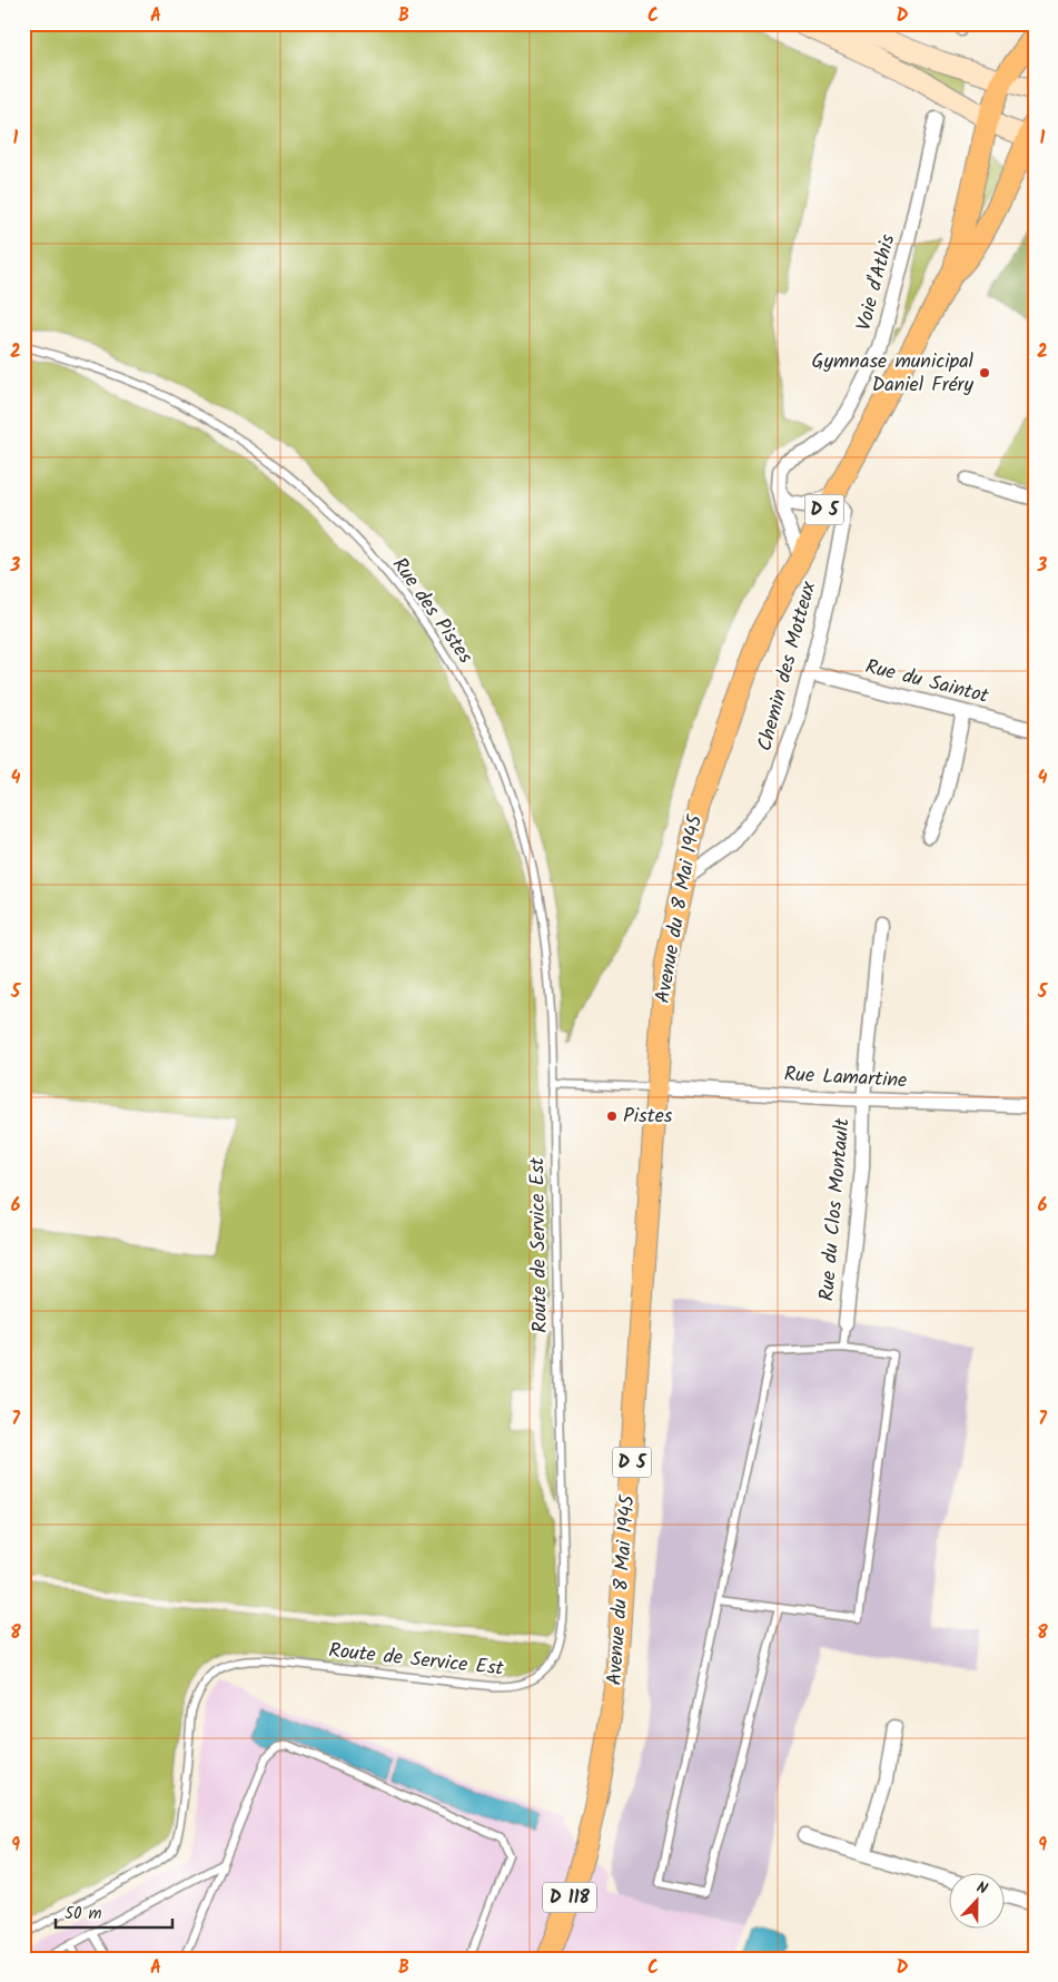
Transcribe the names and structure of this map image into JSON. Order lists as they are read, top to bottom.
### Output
{
  "streets": {
    "main road": ["D 5", "Avenue du 8 Mai 1945", "D 118"],
    "street": [
      "Voie d'Athis",
      "Chemin des Motteux",
      "Rue du Saintot",
      "Rue Lamartine",
      "Rue du Clos Montault"
    ],
    "lane": ["Rue des Pistes", "Route de Service Est"]
  },
  "crossings": [
    ["Rue des Pistes", "Route de Service Est"],
    ["Chemin des Motteux", "Rue du Saintot"],
    ["Chemin des Motteux", "Avenue du 8 Mai 1945"],
    ["Avenue du 8 Mai 1945", "Rue Lamartine"],
    ["Avenue du 8 Mai 1945", "D 118"],
    ["Rue Lamartine", "Rue du Clos Montault"]
  ],
  "places": ["Gymnase municipal Daniel Fréry", "Pistes"],
  "scale_bar": "50 m",
  "north": "top",
  "grid": {
    "columns": [
      "A",
      "B",
      "C",
      "D"
    ],
    "rows": [
      "1",
      "2",
      "3",
      "4",
      "5",
      "6",
      "7",
      "8",
      "9"
    ]
  }
}
